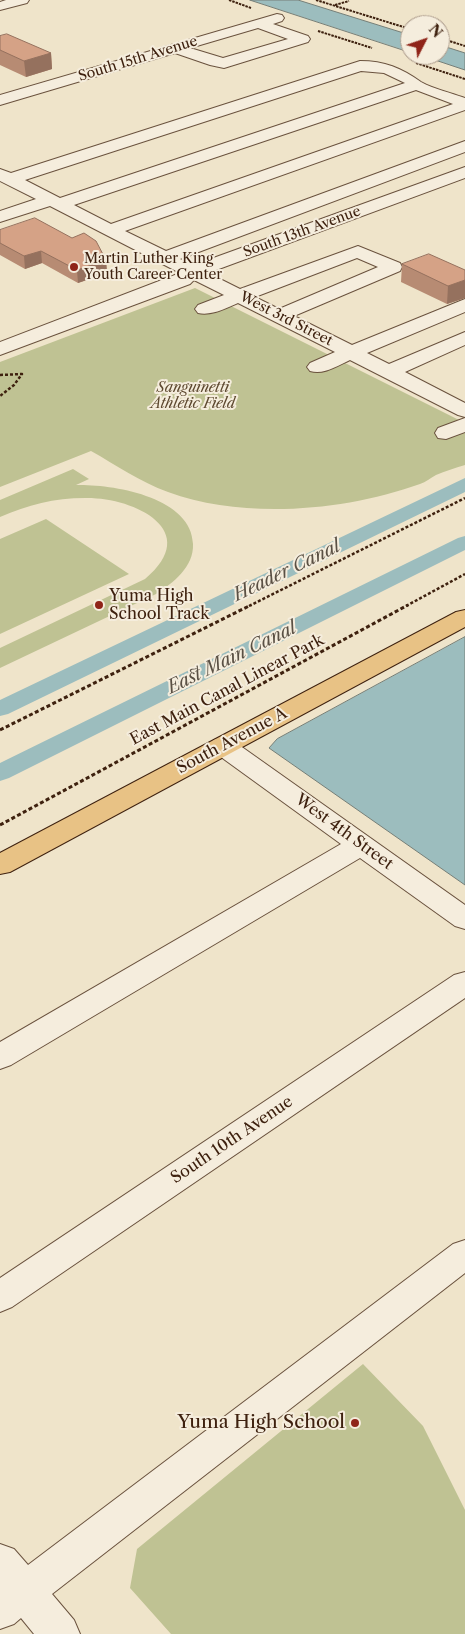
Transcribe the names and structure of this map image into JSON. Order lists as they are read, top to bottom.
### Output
{
  "streets": {
    "main road": ["South Avenue A"],
    "street": [
      "South 15th Avenue",
      "South 13th Avenue",
      "West 3rd Street",
      "West 4th Street",
      "South 10th Avenue"
    ],
    "path": ["East Main Canal Linear Park"]
  },
  "crossings": [
    ["South 13th Avenue", "West 3rd Street"],
    ["South Avenue A", "West 4th Street"]
  ],
  "water": ["Header Canal", "East Main Canal"],
  "parks": ["Sanguinetti Athletic Field"],
  "places": ["Martin Luther King Youth Career Center", "Yuma High School Track", "Yuma High School"],
  "north": "top right"
}
